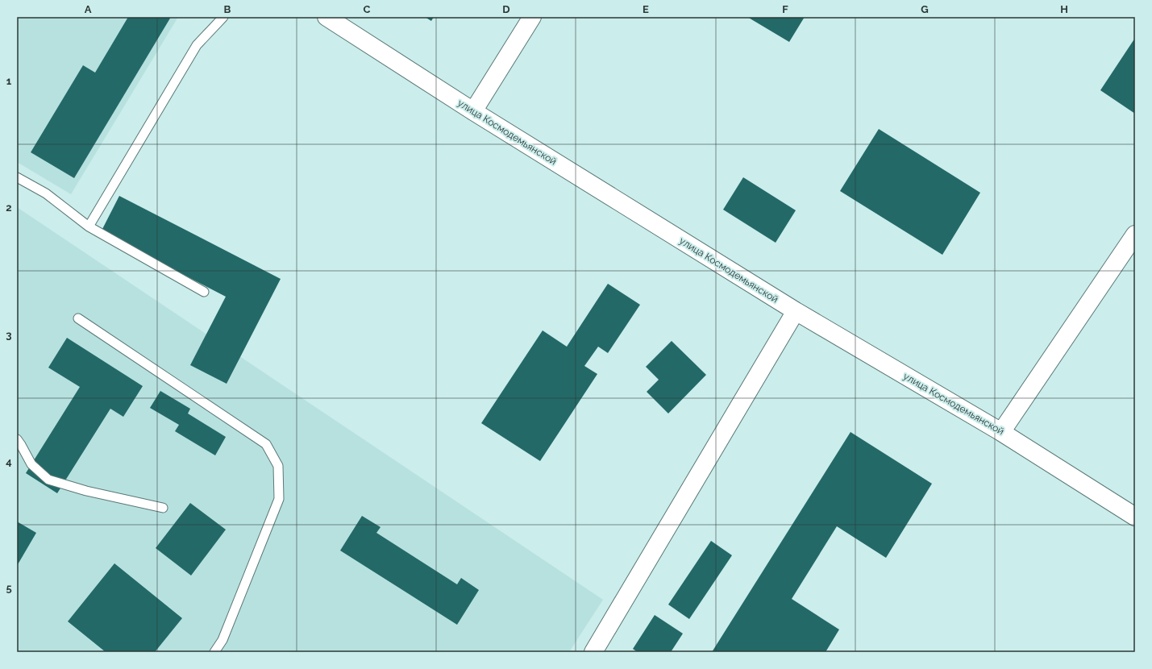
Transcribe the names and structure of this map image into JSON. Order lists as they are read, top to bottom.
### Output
{
  "streets": {
    "street": ["улица Космодемьянской"]
  },
  "grid": {
    "columns": [
      "A",
      "B",
      "C",
      "D",
      "E",
      "F",
      "G",
      "H"
    ],
    "rows": [
      "1",
      "2",
      "3",
      "4",
      "5"
    ]
  }
}
